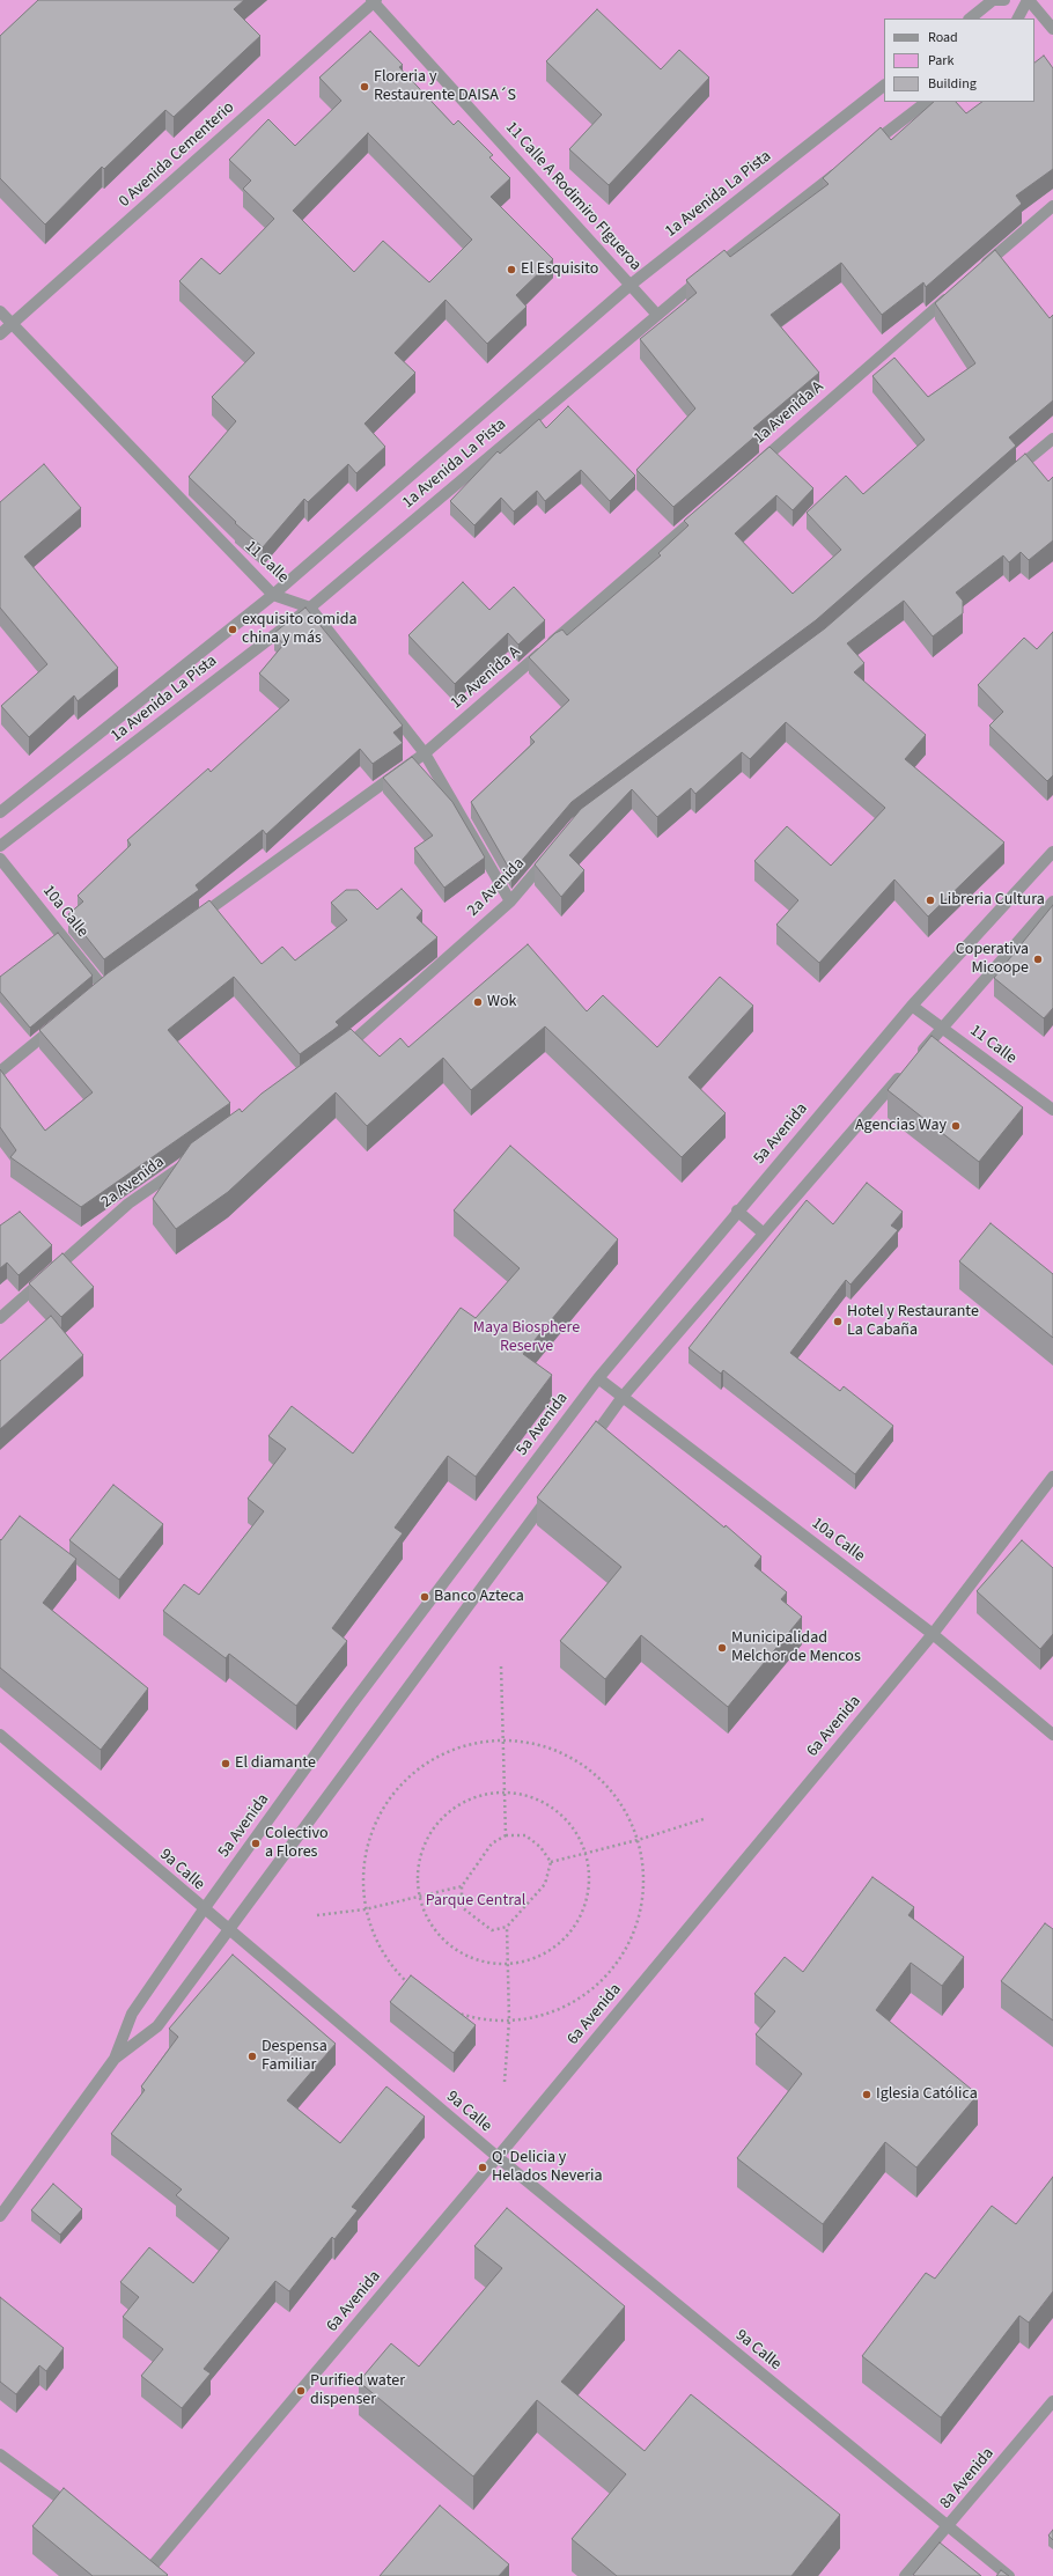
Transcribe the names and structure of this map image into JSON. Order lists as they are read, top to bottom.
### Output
{
  "streets": {
    "street": [
      "0 Avenida Cementerio",
      "1a Avenida La Pista",
      "11 Calle A Rodimiro FIgueroa",
      "1a Avenida A",
      "11 Calle",
      "2a Avenida",
      "10a Calle",
      "5a Avenida",
      "6a Avenida",
      "9a Calle",
      "8a Avenida"
    ]
  },
  "crossings": [
    ["0 Avenida Cementerio", "11 Calle A Rodimiro FIgueroa"],
    ["0 Avenida Cementerio", "11 Calle"],
    ["1a Avenida La Pista", "11 Calle A Rodimiro FIgueroa"],
    ["1a Avenida La Pista", "11 Calle"],
    ["11 Calle", "5a Avenida"],
    ["10a Calle", "5a Avenida"],
    ["10a Calle", "6a Avenida"],
    ["5a Avenida", "9a Calle"],
    ["6a Avenida", "9a Calle"],
    ["9a Calle", "8a Avenida"]
  ],
  "parks": ["Maya Biosphere Reserve", "Parque Central"],
  "places": [
    "Floreria y Restaurente DAISA´S",
    "El Esquisito",
    "exquisito comida china y más",
    "Libreria Cultura",
    "Coperativa Micoope",
    "Wok",
    "Agencias Way",
    "Hotel y Restaurante La Cabaña",
    "Banco Azteca",
    "Municipalidad Melchor de Mencos",
    "El diamante",
    "Colectivo a Flores",
    "Despensa Familiar",
    "Iglesia Católica",
    "Q' Delicia y Helados Neveria",
    "Purified water dispenser"
  ],
  "legend": ["Road", "Park", "Building"]
}
